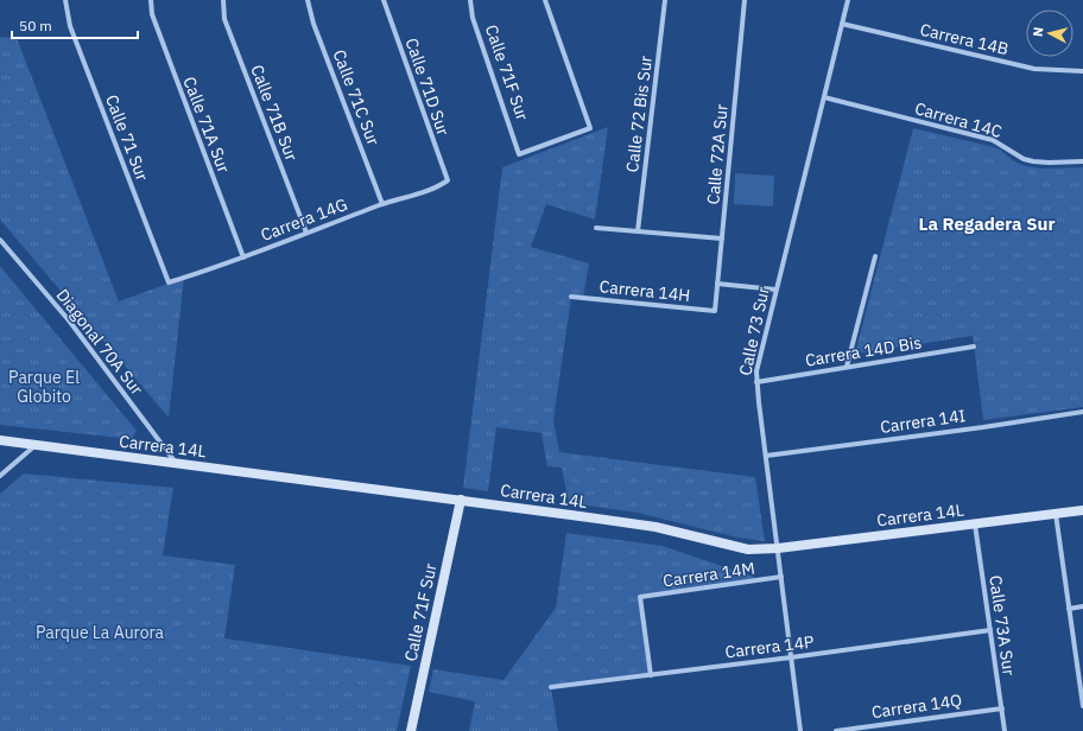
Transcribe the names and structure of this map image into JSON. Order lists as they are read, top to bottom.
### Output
{
  "streets": {
    "street": [
      "Carrera 14B",
      "Calle 71F Sur",
      "Calle 71D Sur",
      "Calle 71C Sur",
      "Calle 71B Sur",
      "Calle 72 Bis Sur",
      "Carrera 14C",
      "Calle 71A Sur",
      "Calle 71 Sur",
      "Calle 72A Sur",
      "Carrera 14G",
      "Carrera 14H",
      "Calle 73 Sur",
      "Diagonal 70A Sur",
      "Carrera 14D Bis",
      "Carrera 14I",
      "Carrera 14L",
      "Carrera 14M",
      "Calle 73A Sur",
      "Carrera 14P",
      "Carrera 14Q"
    ]
  },
  "crossings": [
    ["Carrera 14B", "Calle 73 Sur"],
    ["Calle 71F Sur", "Carrera 14L"],
    ["Calle 71D Sur", "Carrera 14G"],
    ["Calle 71C Sur", "Carrera 14G"],
    ["Calle 71B Sur", "Carrera 14G"],
    ["Carrera 14C", "Calle 73 Sur"],
    ["Calle 71A Sur", "Carrera 14G"],
    ["Calle 71 Sur", "Carrera 14G"],
    ["Calle 72A Sur", "Carrera 14H"],
    ["Calle 73 Sur", "Carrera 14D Bis"],
    ["Calle 73 Sur", "Carrera 14I"],
    ["Calle 73 Sur", "Carrera 14L"],
    ["Calle 73 Sur", "Carrera 14M"],
    ["Calle 73 Sur", "Carrera 14P"],
    ["Diagonal 70A Sur", "Carrera 14L"],
    ["Carrera 14L", "Calle 73A Sur"],
    ["Carrera 14M", "Carrera 14P"],
    ["Calle 73A Sur", "Carrera 14P"],
    ["Calle 73A Sur", "Carrera 14Q"]
  ],
  "districts": ["La Regadera Sur"],
  "parks": ["Parque El Globito", "Parque La Aurora"],
  "scale_bar": "50 m",
  "north": "left"
}
